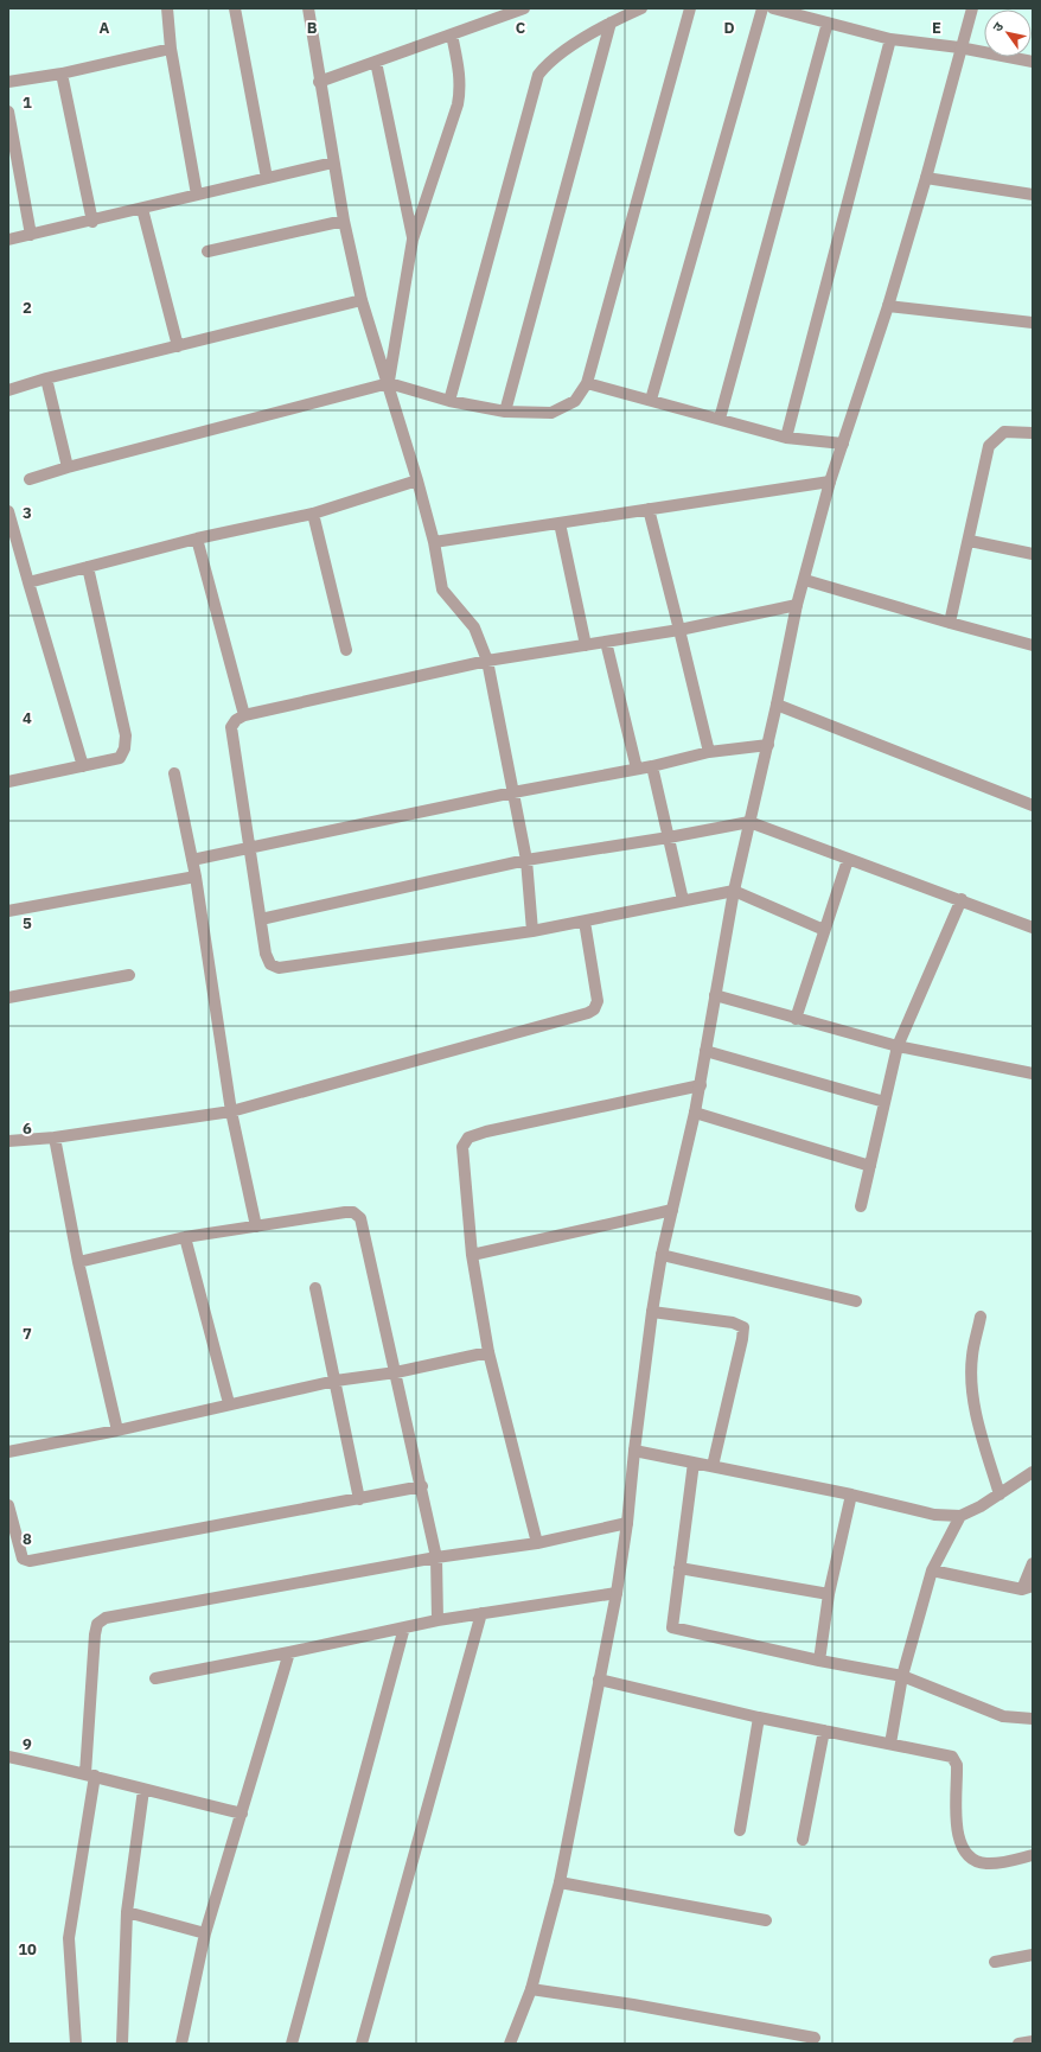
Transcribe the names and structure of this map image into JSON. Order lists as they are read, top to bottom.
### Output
{
  "north": "top left",
  "grid": {
    "columns": [
      "A",
      "B",
      "C",
      "D",
      "E"
    ],
    "rows": [
      "1",
      "2",
      "3",
      "4",
      "5",
      "6",
      "7",
      "8",
      "9",
      "10"
    ]
  }
}
